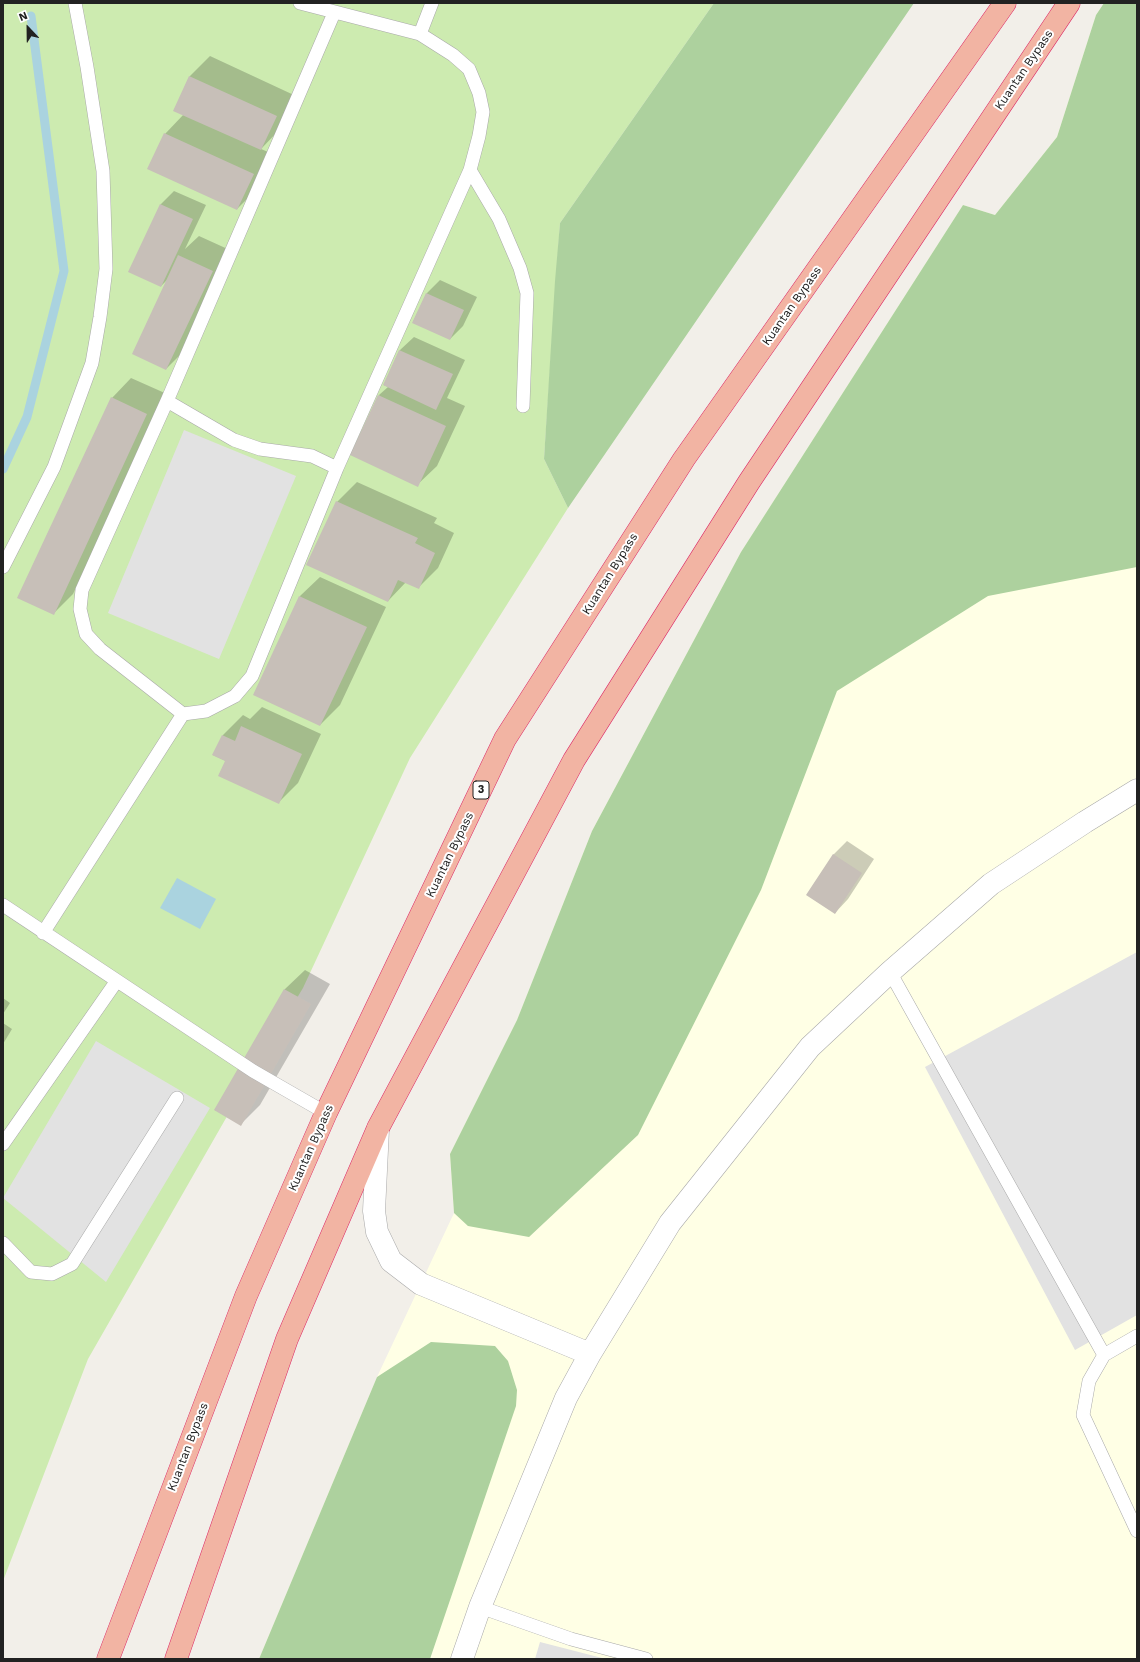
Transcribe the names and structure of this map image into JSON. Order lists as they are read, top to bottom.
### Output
{
  "streets": {
    "highway": ["Kuantan Bypass", "3"]
  },
  "north": "top"
}
